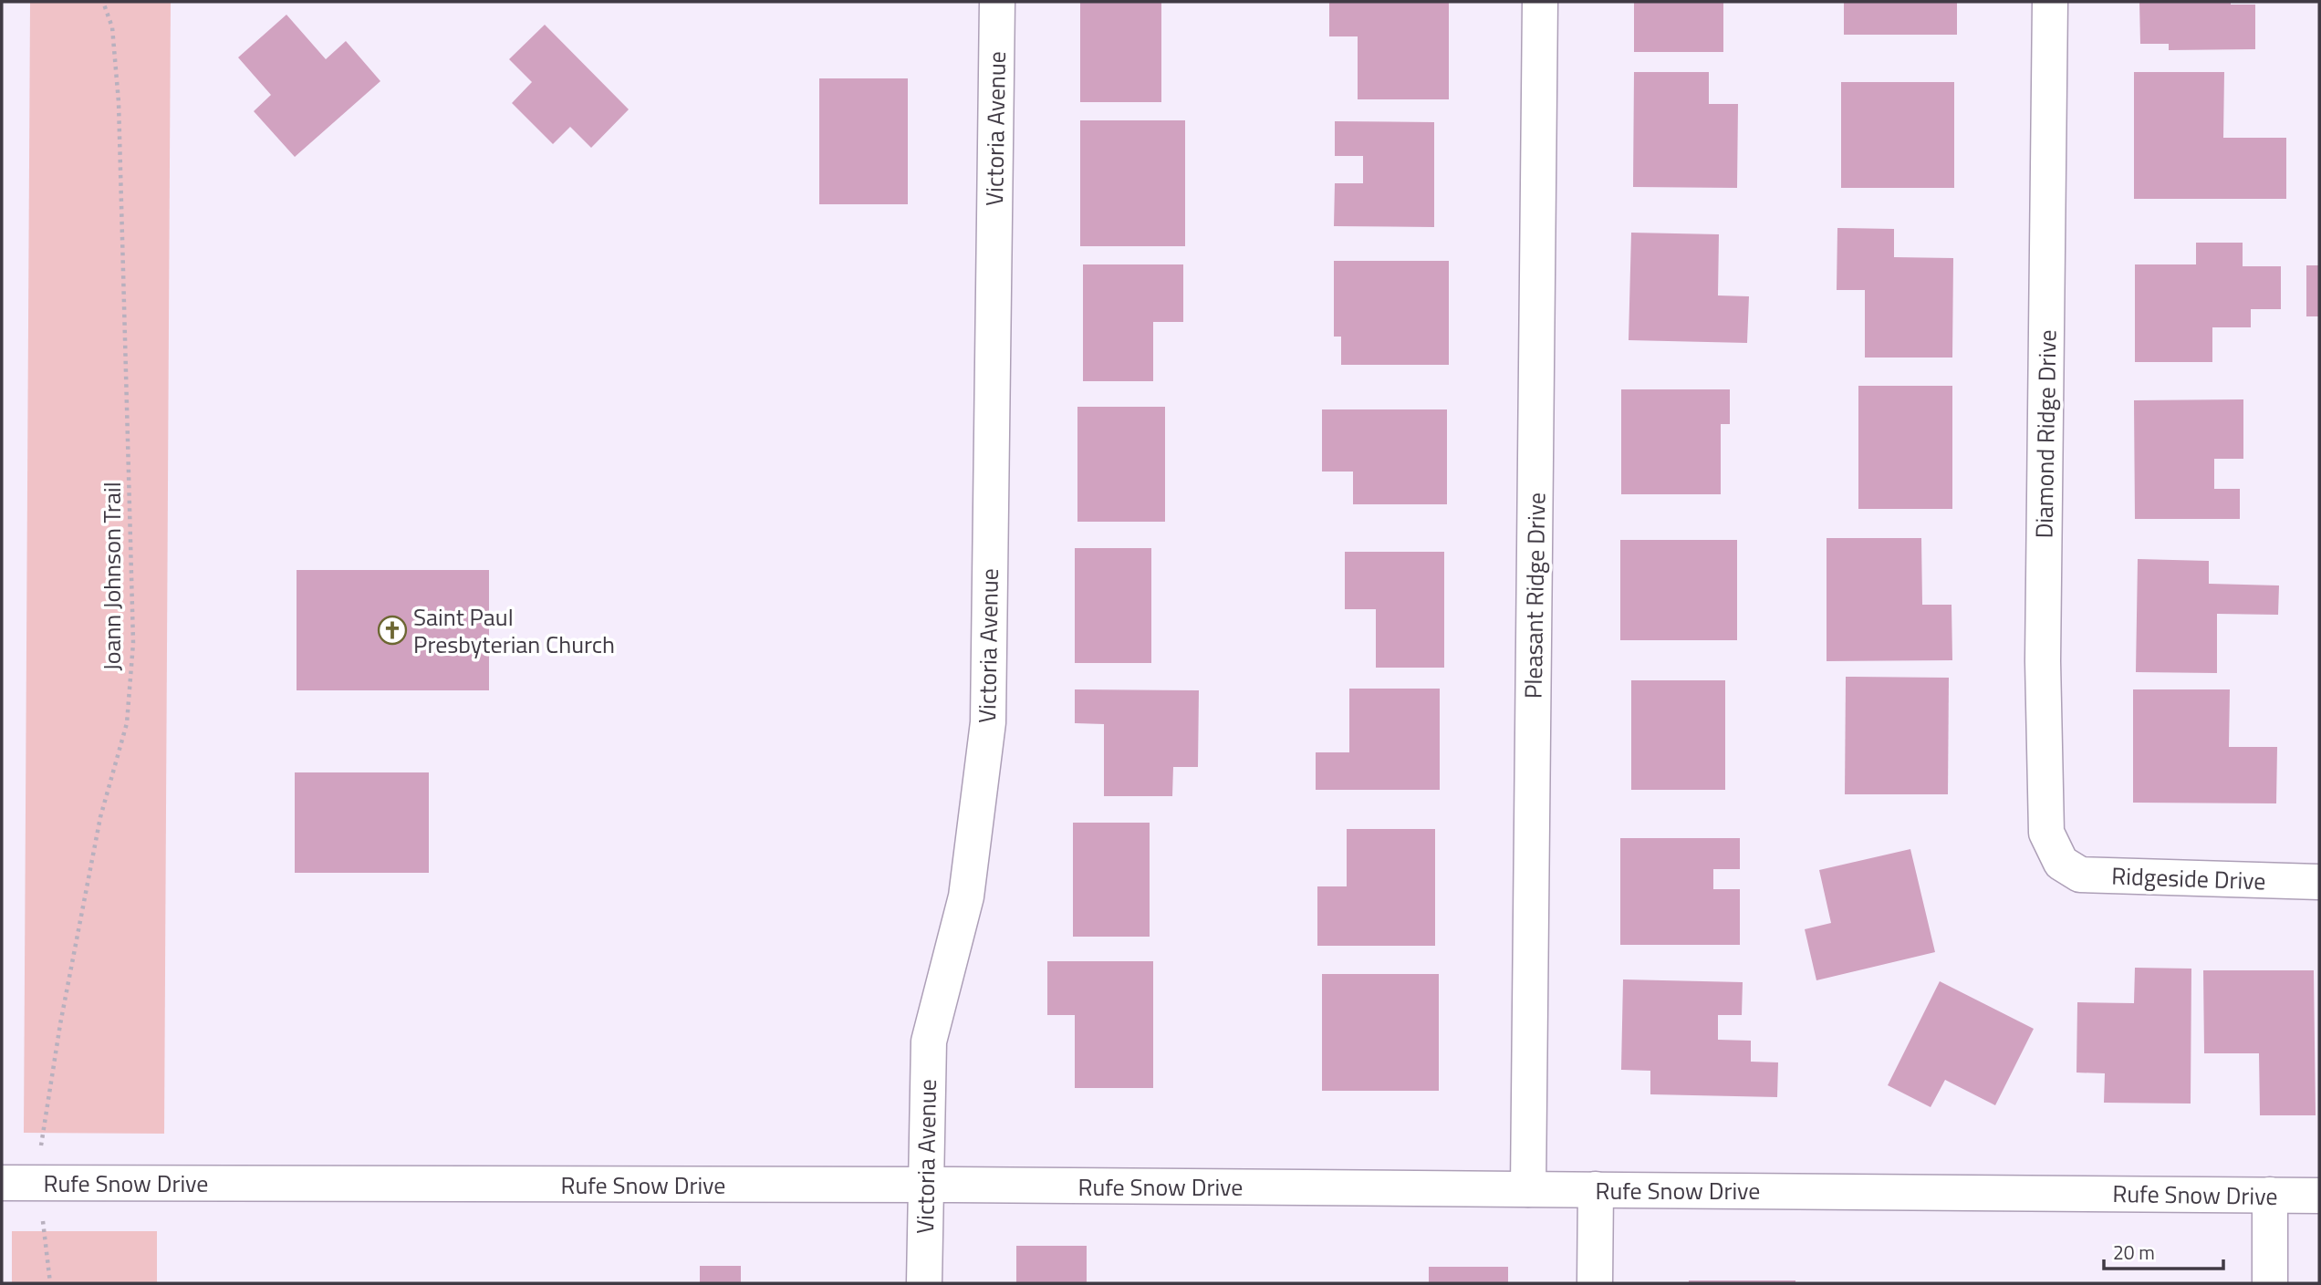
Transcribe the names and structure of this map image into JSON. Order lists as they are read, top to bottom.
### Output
{
  "streets": {
    "street": [
      "Victoria Avenue",
      "Diamond Ridge Drive",
      "Pleasant Ridge Drive",
      "Ridgeside Drive",
      "Rufe Snow Drive"
    ],
    "path": ["Joann Johnson Trail"]
  },
  "crossings": [
    ["Victoria Avenue", "Rufe Snow Drive"],
    ["Diamond Ridge Drive", "Ridgeside Drive"],
    ["Pleasant Ridge Drive", "Rufe Snow Drive"]
  ],
  "places": {
    "church": ["Saint Paul Presbyterian Church"]
  },
  "scale_bar": "20 m"
}
